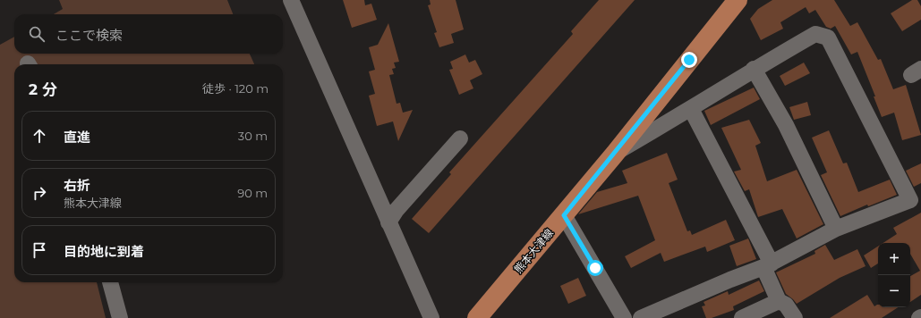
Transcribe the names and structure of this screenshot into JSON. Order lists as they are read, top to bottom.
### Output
{
  "streets": {
    "main road": ["熊本大津線"]
  },
  "page": {
    "search": "ここで検索",
    "heading": ["2 分", "徒歩 · 120 m"],
    "list": [
      ["直進", "30 m"],
      ["右折", "熊本大津線", "90 m"],
      "目的地に到着"
    ],
    "map_buttons": ["+", "−"]
  }
}
